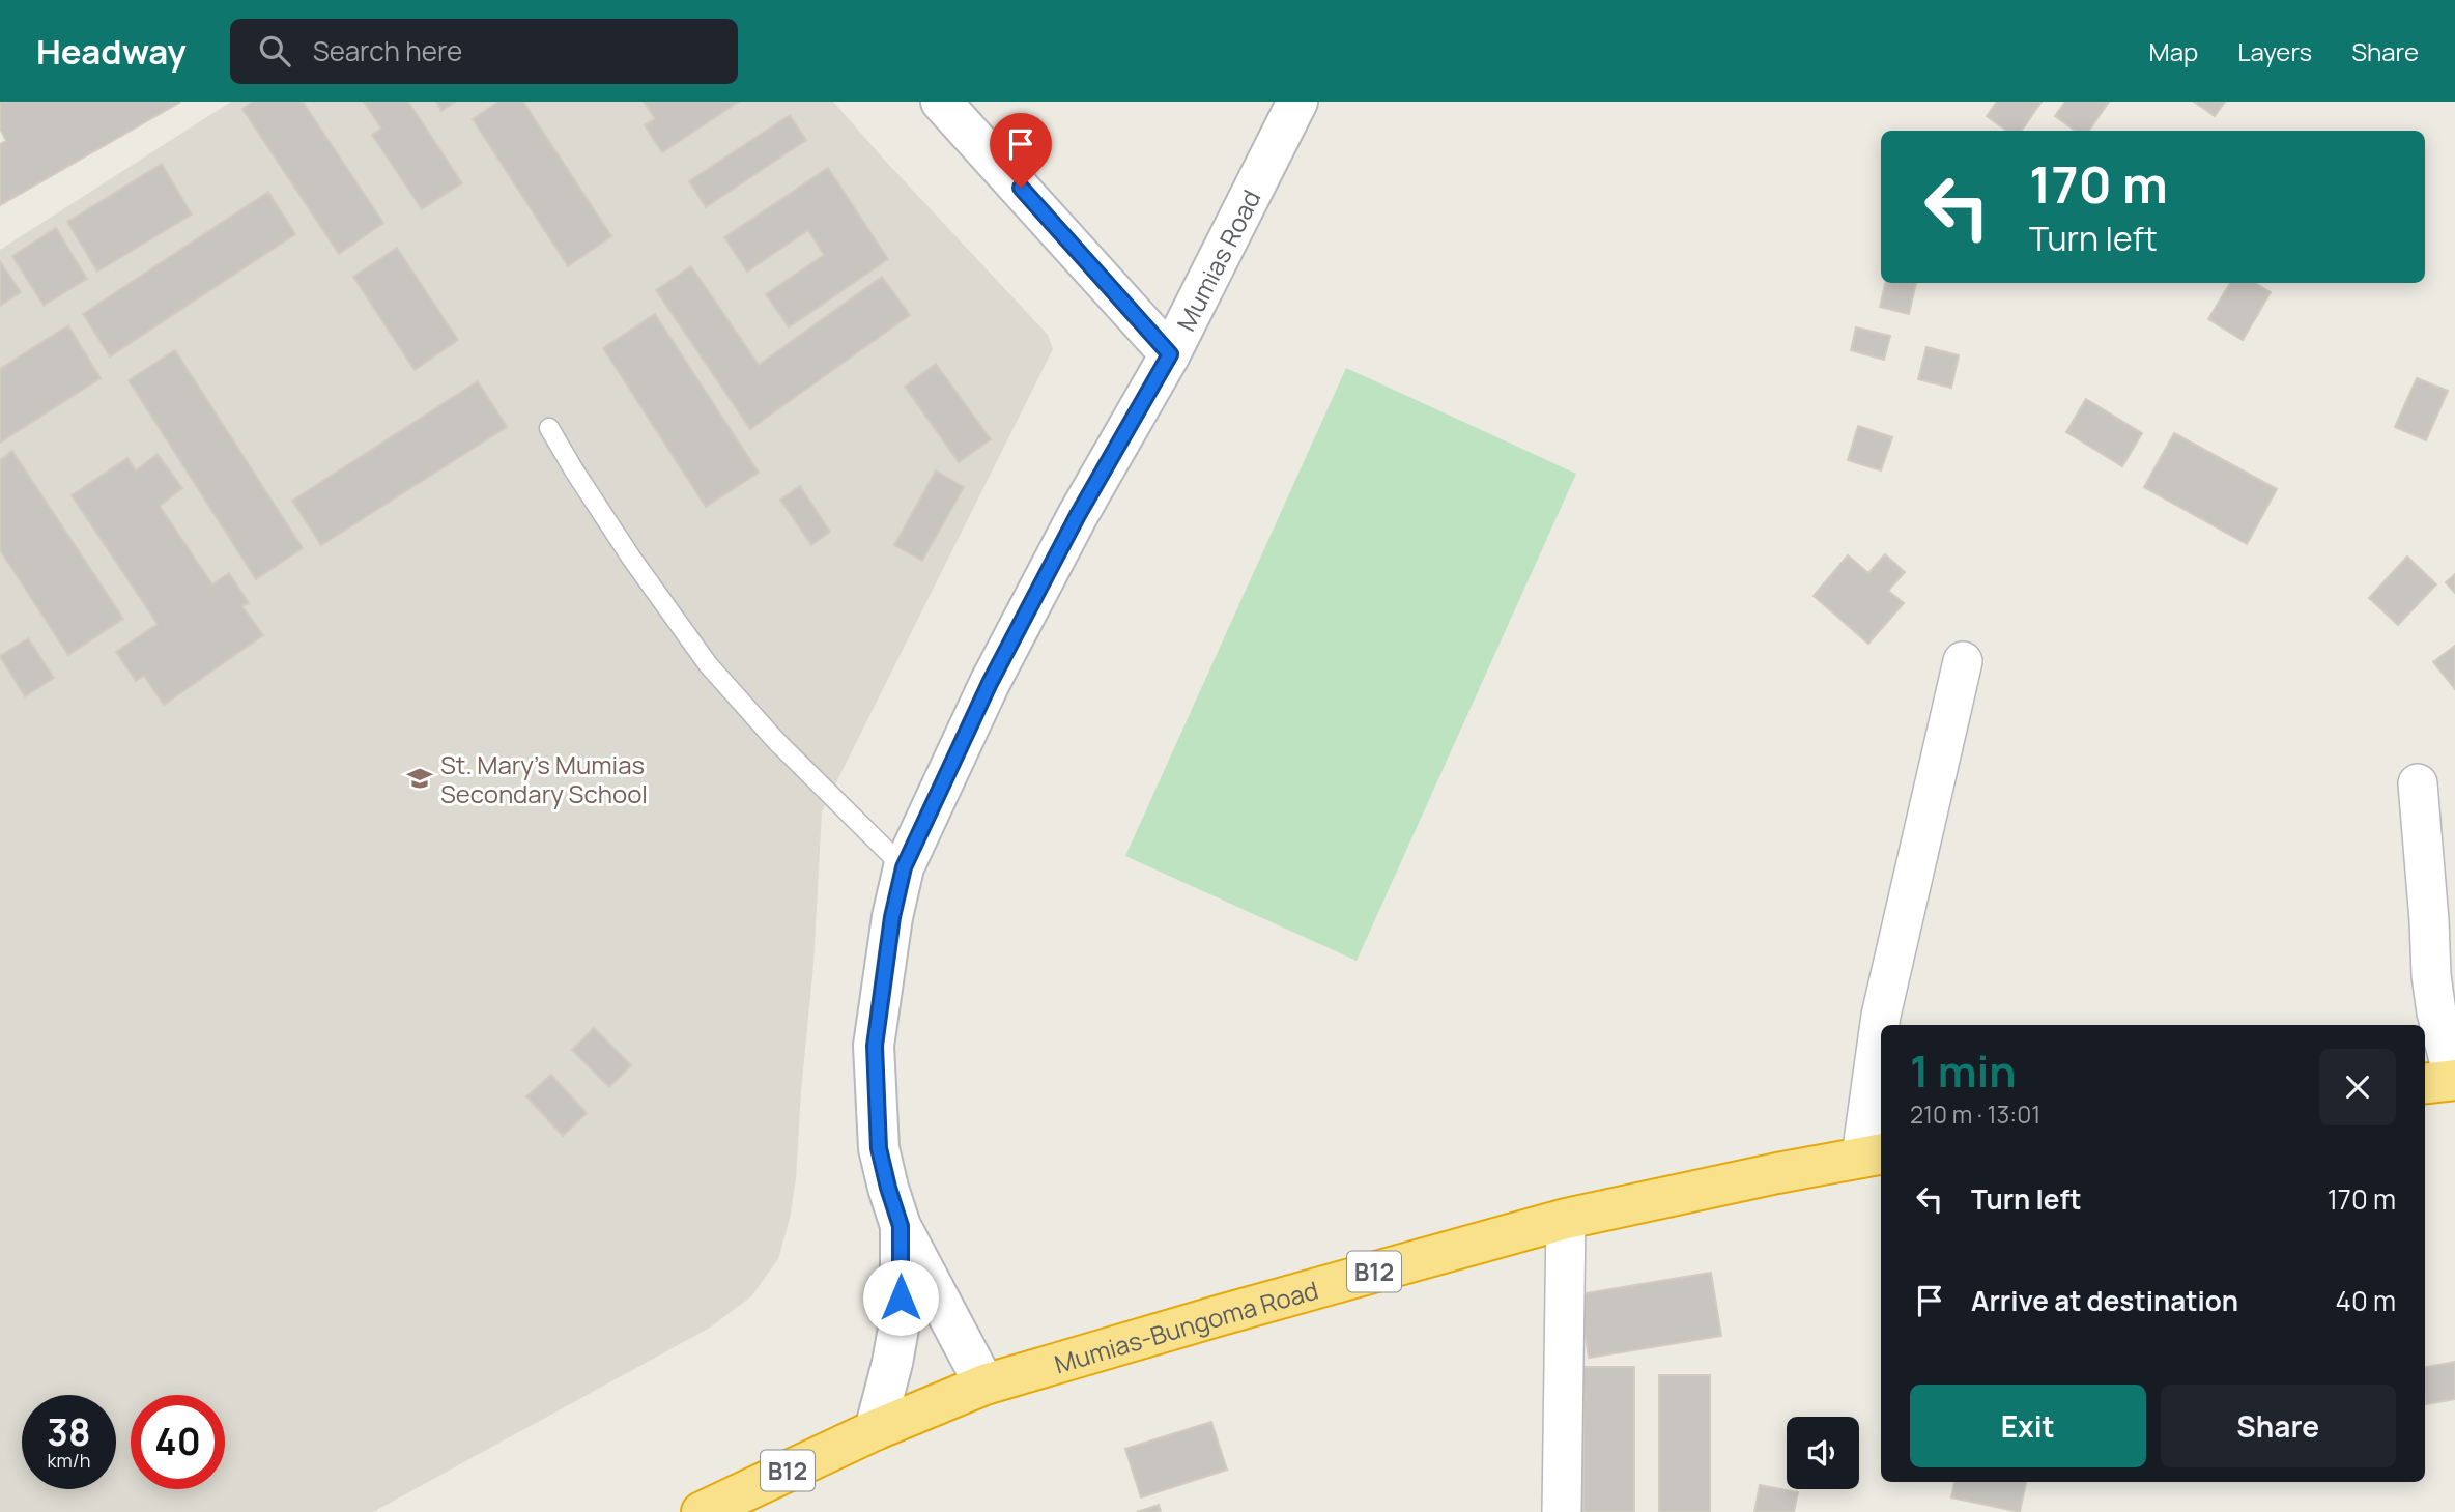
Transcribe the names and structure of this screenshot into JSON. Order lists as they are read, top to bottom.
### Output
{
  "streets": {
    "highway": ["B12", "Mumias-Bungoma Road"],
    "street": ["Mumias Road"]
  },
  "crossings": [
    ["Mumias Road", "B12"],
    ["Mumias Road", "Mumias-Bungoma Road"],
    ["B12", "Mumias-Bungoma Road"]
  ],
  "places": {
    "school or university": ["St. Mary's Mumias Secondary School"]
  },
  "page": {
    "header": "Headway",
    "search": "Search here",
    "nav": ["Map", "Layers", "Share"],
    "turn": ["170 m", "Turn left"],
    "heading": ["1 min", "210 m · 13:01"],
    "list": [
      {
        "name": "Turn left",
        "value": "170 m"
      },
      {
        "name": "Arrive at destination",
        "value": "40 m"
      }
    ],
    "buttons": ["Exit", "Share"],
    "speed": "38 km/h",
    "limit": "40"
  }
}
